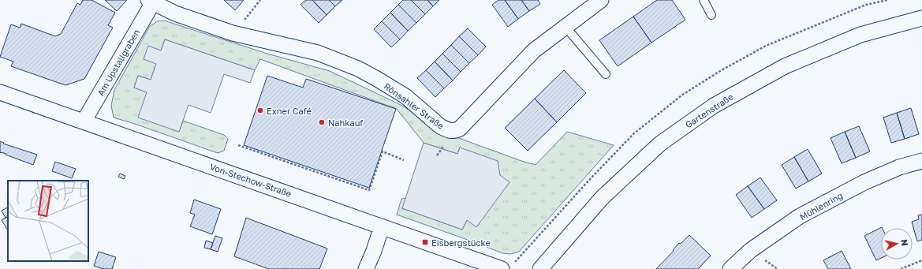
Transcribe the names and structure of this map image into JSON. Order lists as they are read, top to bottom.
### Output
{
  "streets": {
    "street": [
      "Am Upstallgraben",
      "Rönsahler Straße",
      "Gartenstraße",
      "Von-Stechow-Straße",
      "Mühlenring"
    ]
  },
  "crossings": [
    ["Am Upstallgraben", "Rönsahler Straße"],
    ["Am Upstallgraben", "Von-Stechow-Straße"]
  ],
  "places": {
    "other": ["Exner Café", "Nahkauf"],
    "transit": ["Eisbergstücke"]
  },
  "north": "right"
}
